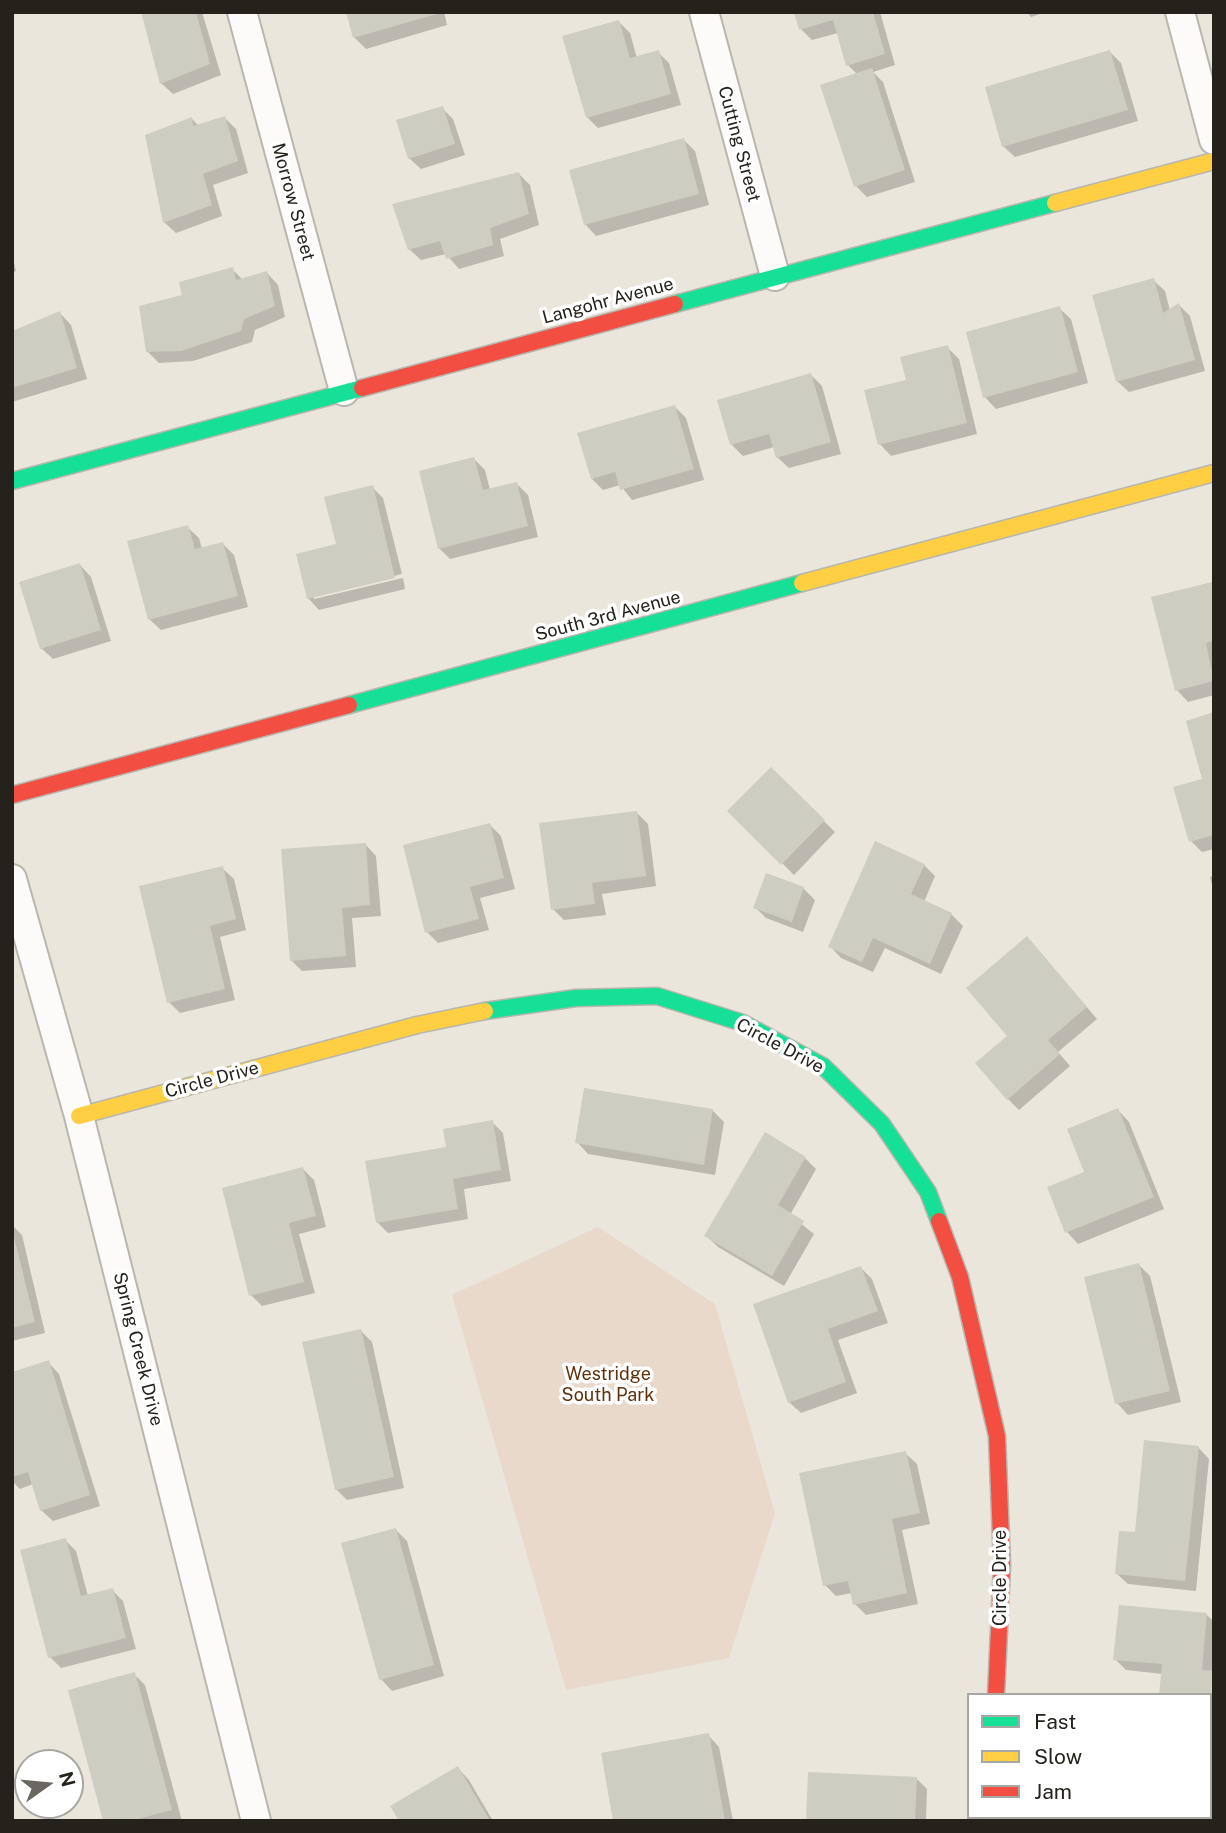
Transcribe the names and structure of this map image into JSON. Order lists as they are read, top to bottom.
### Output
{
  "streets": {
    "street": [
      "Cutting Street",
      "Morrow Street",
      "Langohr Avenue",
      "South 3rd Avenue",
      "Circle Drive",
      "Spring Creek Drive"
    ]
  },
  "crossings": [
    ["Cutting Street", "Langohr Avenue"],
    ["Morrow Street", "Langohr Avenue"],
    ["Circle Drive", "Spring Creek Drive"]
  ],
  "parks": ["Westridge South Park"],
  "legend": ["Fast", "Slow", "Jam"],
  "north": "right"
}
